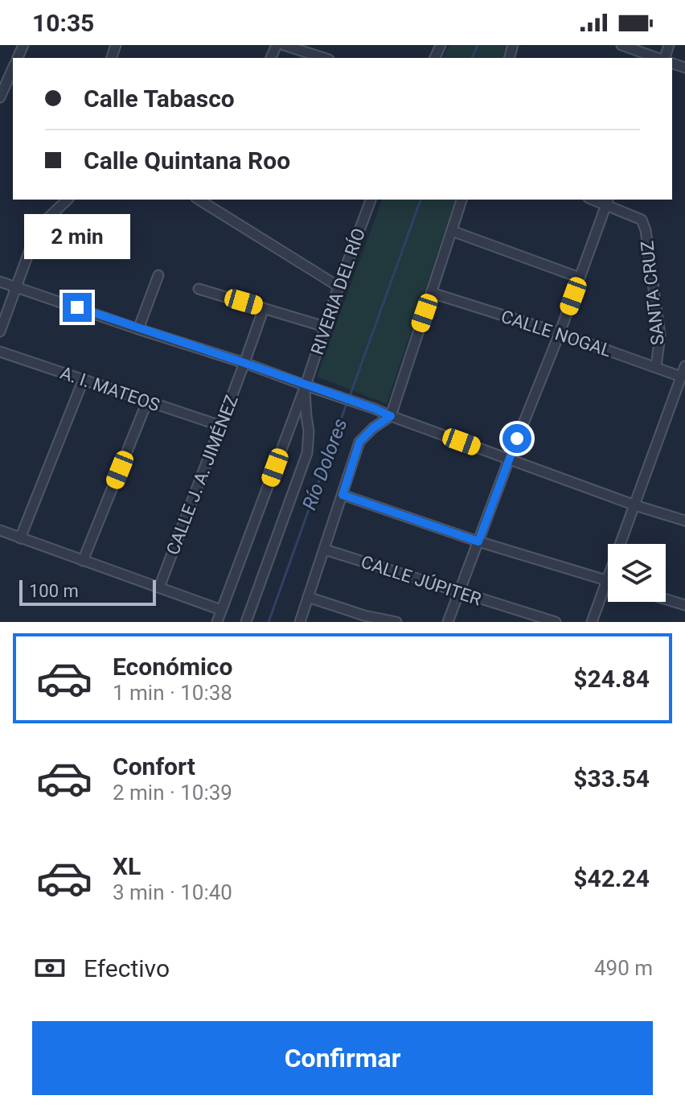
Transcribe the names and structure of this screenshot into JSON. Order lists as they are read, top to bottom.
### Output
{
  "streets": {
    "street": [
      "RIVERIA DEL RÍO",
      "SANTA CRUZ",
      "CALLE NOGAL",
      "A. I. MATEOS",
      "CALLE J. A. JIMÉNEZ",
      "CALLE JÚPITER"
    ]
  },
  "crossings": [
    ["SANTA CRUZ", "CALLE NOGAL"],
    ["A. I. MATEOS", "CALLE J. A. JIMÉNEZ"]
  ],
  "water": ["Río Dolores"],
  "scale_bar": "100 m",
  "page": {
    "status": "10:35",
    "banner": ["Calle Tabasco", "Calle Quintana Roo"],
    "bubble": "2 min",
    "scale": "100 m",
    "list": [
      {
        "name": "Económico",
        "note": "1 min · 10:38",
        "value": "$24.84"
      },
      {
        "name": "Confort",
        "note": "2 min · 10:39",
        "value": "$33.54"
      },
      {
        "name": "XL",
        "note": "3 min · 10:40",
        "value": "$42.24"
      }
    ],
    "pay": ["Efectivo", "490 m"],
    "buttons": "Confirmar"
  }
}
